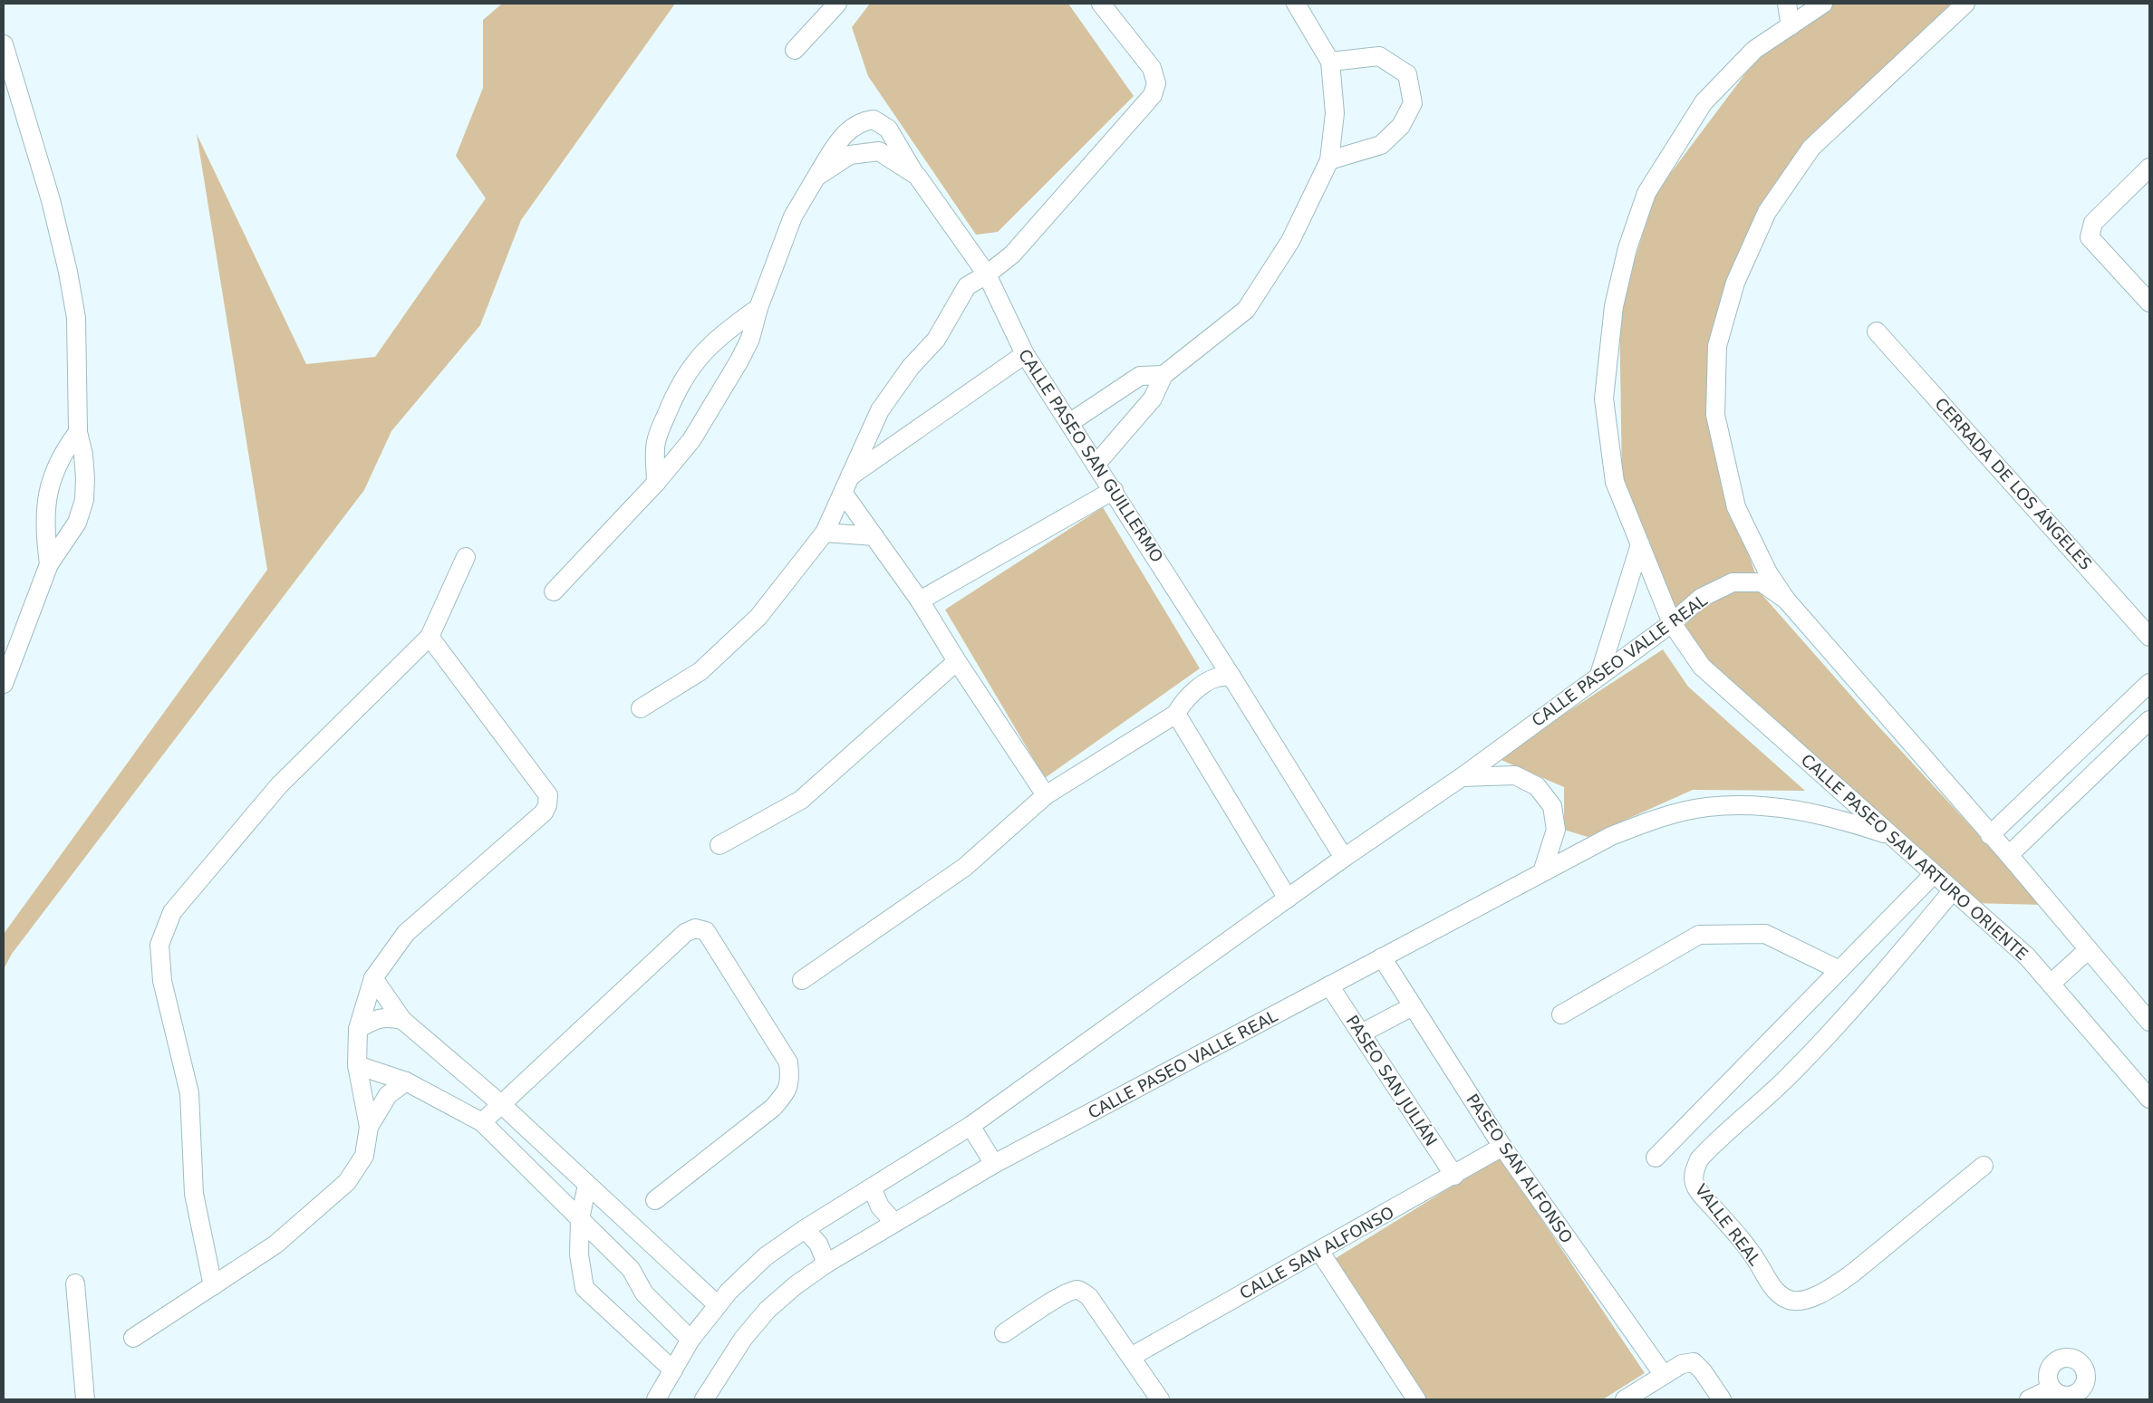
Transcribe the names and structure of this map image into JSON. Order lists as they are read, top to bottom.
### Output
{
  "streets": {
    "street": [
      "CALLE PASEO SAN GUILLERMO",
      "CERRADA DE LOS ÁNGELES",
      "CALLE PASEO VALLE REAL",
      "CALLE PASEO SAN ARTURO ORIENTE",
      "PASEO SAN JULIÁN",
      "PASEO SAN ALFONSO",
      "VALLE REAL",
      "CALLE SAN ALFONSO"
    ]
  },
  "crossings": [
    ["CALLE PASEO SAN GUILLERMO", "CALLE PASEO VALLE REAL"],
    ["CALLE PASEO VALLE REAL", "CALLE PASEO SAN ARTURO ORIENTE"],
    ["CALLE PASEO VALLE REAL", "PASEO SAN JULIÁN"],
    ["CALLE PASEO VALLE REAL", "PASEO SAN ALFONSO"],
    ["CALLE PASEO SAN ARTURO ORIENTE", "VALLE REAL"],
    ["PASEO SAN JULIÁN", "CALLE SAN ALFONSO"],
    ["PASEO SAN ALFONSO", "CALLE SAN ALFONSO"]
  ]
}
